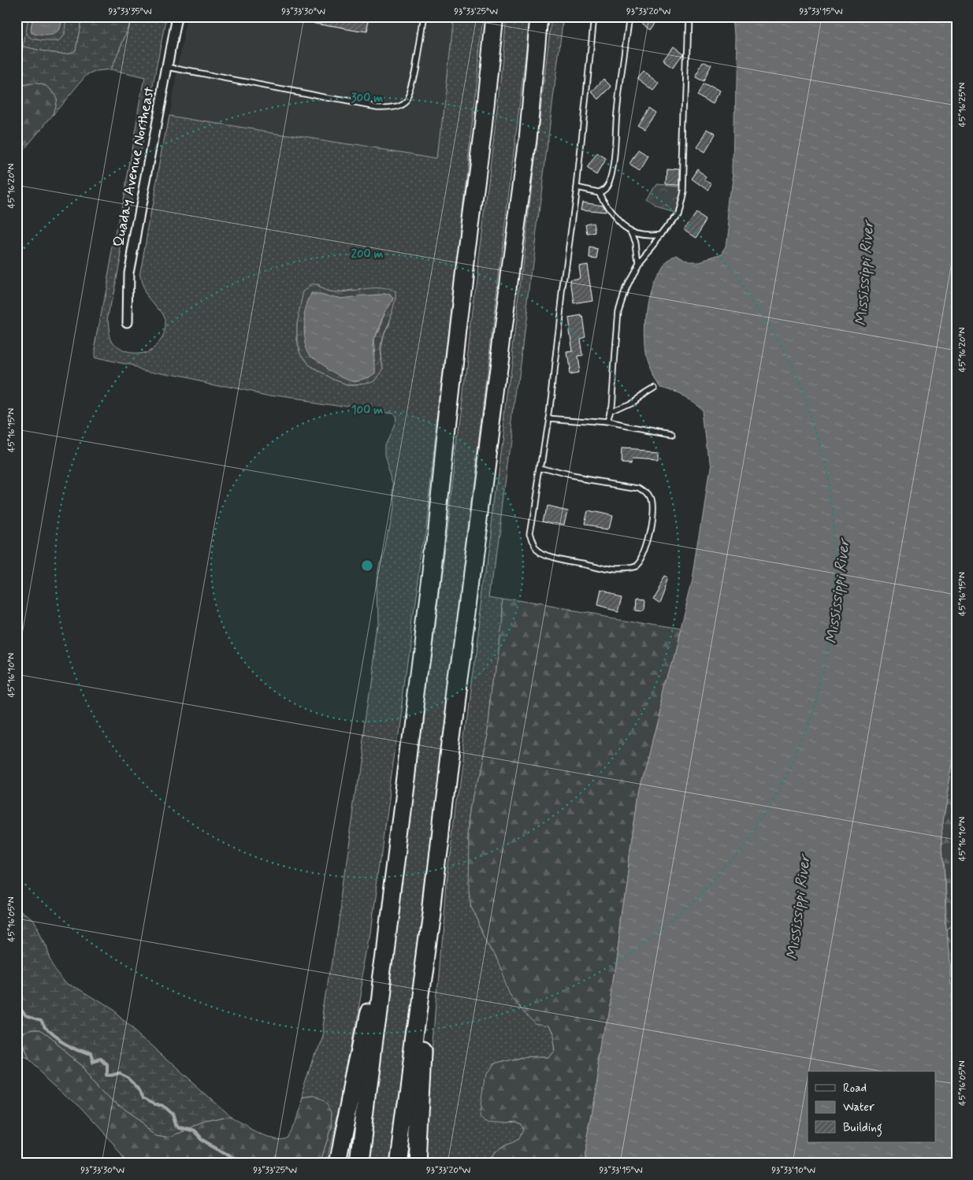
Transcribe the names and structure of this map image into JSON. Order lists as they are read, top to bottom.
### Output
{
  "streets": {
    "street": ["Quaday Avenue Northeast"]
  },
  "water": ["Mississippi River"],
  "legend": ["Road", "Water", "Building"],
  "coordinates": [
    "93°33'35\"W",
    "93°33'30\"W",
    "93°33'25\"W",
    "93°33'20\"W",
    "93°33'15\"W",
    "45°16'25\"N",
    "45°16'20\"N",
    "45°16'15\"N",
    "45°16'10\"N",
    "45°16'05\"N",
    "93°33'10\"W"
  ],
  "rings": ["300 m", "200 m", "100 m"]
}
